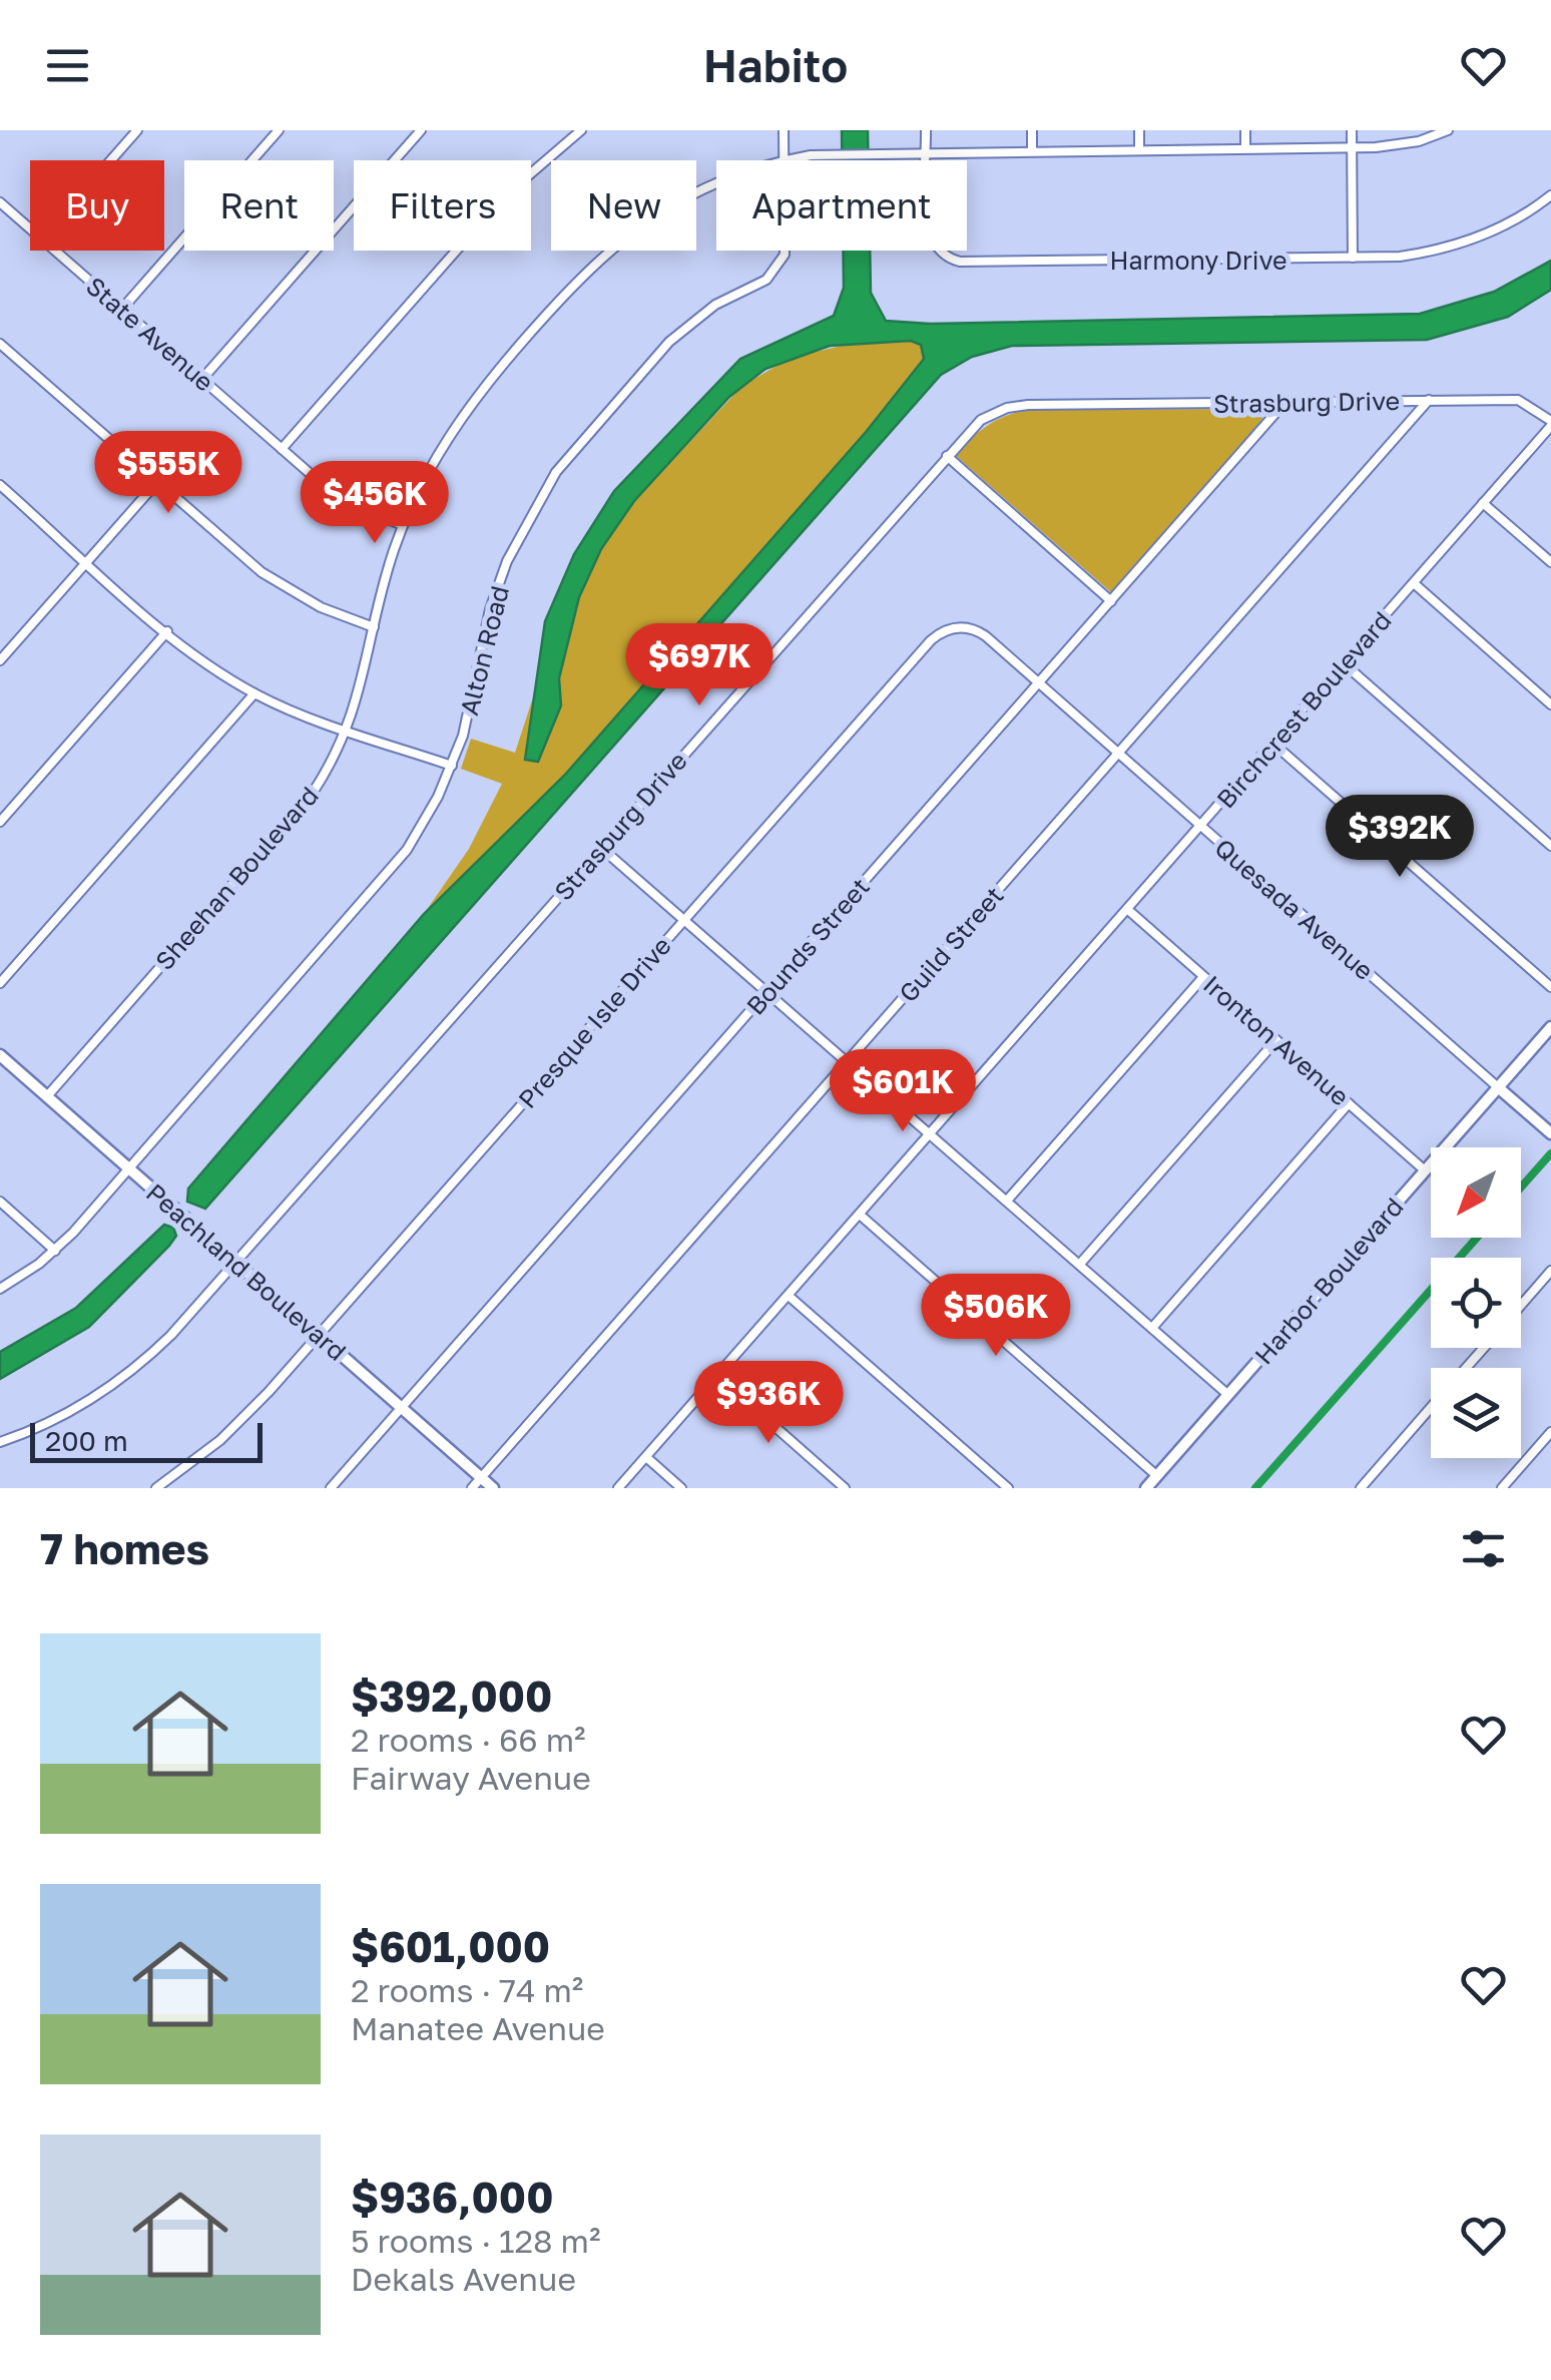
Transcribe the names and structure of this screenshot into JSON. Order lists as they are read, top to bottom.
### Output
{
  "streets": {
    "street": [
      "Harmony Drive",
      "State Avenue",
      "Strasburg Drive",
      "Alton Road",
      "Birchcrest Boulevard",
      "Sheehan Boulevard",
      "Quesada Avenue",
      "Guild Street",
      "Bounds Street",
      "Presque Isle Drive",
      "Ironton Avenue",
      "Peachland Boulevard",
      "Harbor Boulevard"
    ]
  },
  "crossings": [
    ["Harmony Drive", "Sheehan Boulevard"],
    ["State Avenue", "Sheehan Boulevard"],
    ["Strasburg Drive", "Birchcrest Boulevard"],
    ["Strasburg Drive", "Guild Street"],
    ["Strasburg Drive", "Bounds Street"],
    ["Strasburg Drive", "Peachland Boulevard"],
    ["Alton Road", "Sheehan Boulevard"],
    ["Alton Road", "Peachland Boulevard"],
    ["Birchcrest Boulevard", "Quesada Avenue"],
    ["Birchcrest Boulevard", "Ironton Avenue"],
    ["Sheehan Boulevard", "Peachland Boulevard"],
    ["Quesada Avenue", "Guild Street"],
    ["Quesada Avenue", "Bounds Street"],
    ["Quesada Avenue", "Presque Isle Drive"],
    ["Quesada Avenue", "Harbor Boulevard"],
    ["Guild Street", "Peachland Boulevard"],
    ["Bounds Street", "Presque Isle Drive"],
    ["Bounds Street", "Peachland Boulevard"],
    ["Presque Isle Drive", "Peachland Boulevard"],
    ["Ironton Avenue", "Harbor Boulevard"]
  ],
  "scale_bar": "200 m",
  "north": "bottom left",
  "page": {
    "header": "Habito",
    "chip": [
      "Buy",
      "Rent",
      "Filters",
      "New",
      "Apartment"
    ],
    "price": [
      "$555K",
      "$456K",
      "$697K",
      "$392K",
      "$601K",
      "$506K",
      "$936K"
    ],
    "scale": "200 m",
    "heading": "7 homes",
    "list": [
      {
        "name": "$392,000",
        "note": "2 rooms · 66 m² · Fairway Avenue"
      },
      {
        "name": "$601,000",
        "note": "2 rooms · 74 m² · Manatee Avenue"
      },
      {
        "name": "$936,000",
        "note": "5 rooms · 128 m² · Dekals Avenue"
      }
    ]
  }
}
